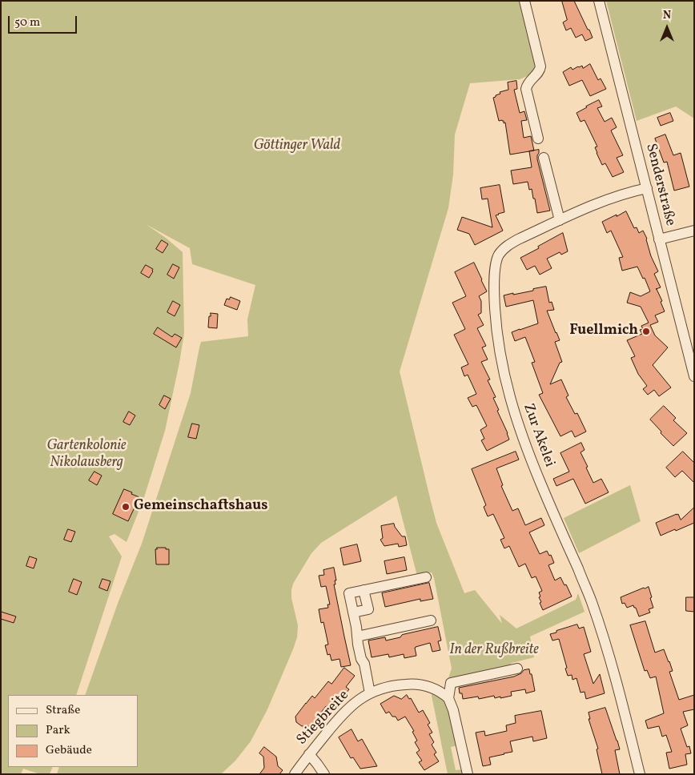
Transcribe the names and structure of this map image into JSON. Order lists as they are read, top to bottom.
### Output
{
  "streets": {
    "street": ["Senderstraße", "Zur Akelei", "Stiegbreite"]
  },
  "crossings": [
    ["Senderstraße", "Zur Akelei"]
  ],
  "parks": ["Göttinger Wald", "Gartenkolonie Nikolausberg", "In der Rußbreite"],
  "places": ["Fuellmich", "Gemeinschaftshaus"],
  "legend": ["Straße", "Park", "Gebäude"],
  "scale_bar": "50 m",
  "north": "top"
}
